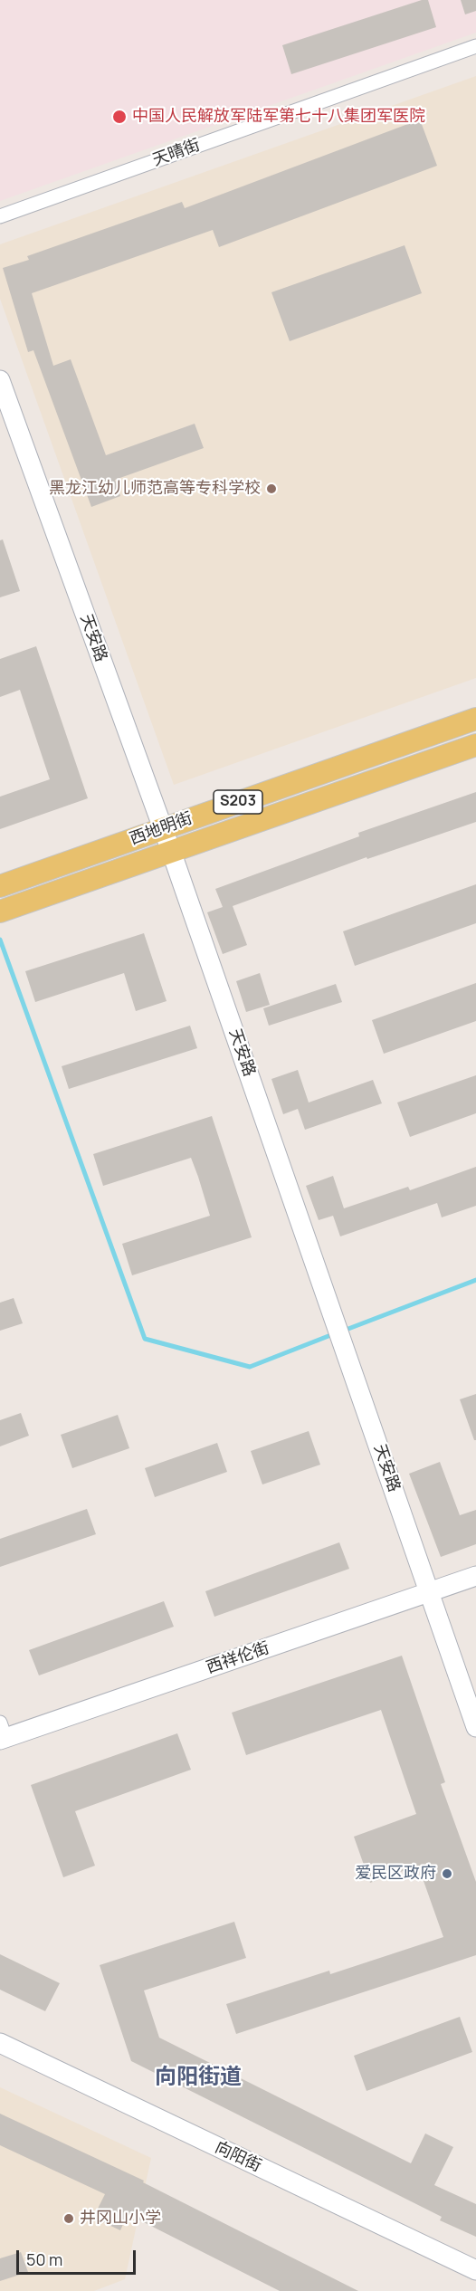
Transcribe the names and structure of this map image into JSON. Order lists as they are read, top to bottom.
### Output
{
  "streets": {
    "main road": ["S203", "西地明街"],
    "street": [
      "天晴街",
      "天安路",
      "西祥伦街",
      "向阳街"
    ]
  },
  "crossings": [
    ["天安路", "西地明街"],
    ["天安路", "西祥伦街"]
  ],
  "districts": ["向阳街道"],
  "places": [
    "中国人民解放军陆军第七十八集团军医院",
    "黑龙江幼儿师范高等专科学校",
    "爱民区政府",
    "井冈山小学"
  ],
  "scale_bar": "50 m"
}
